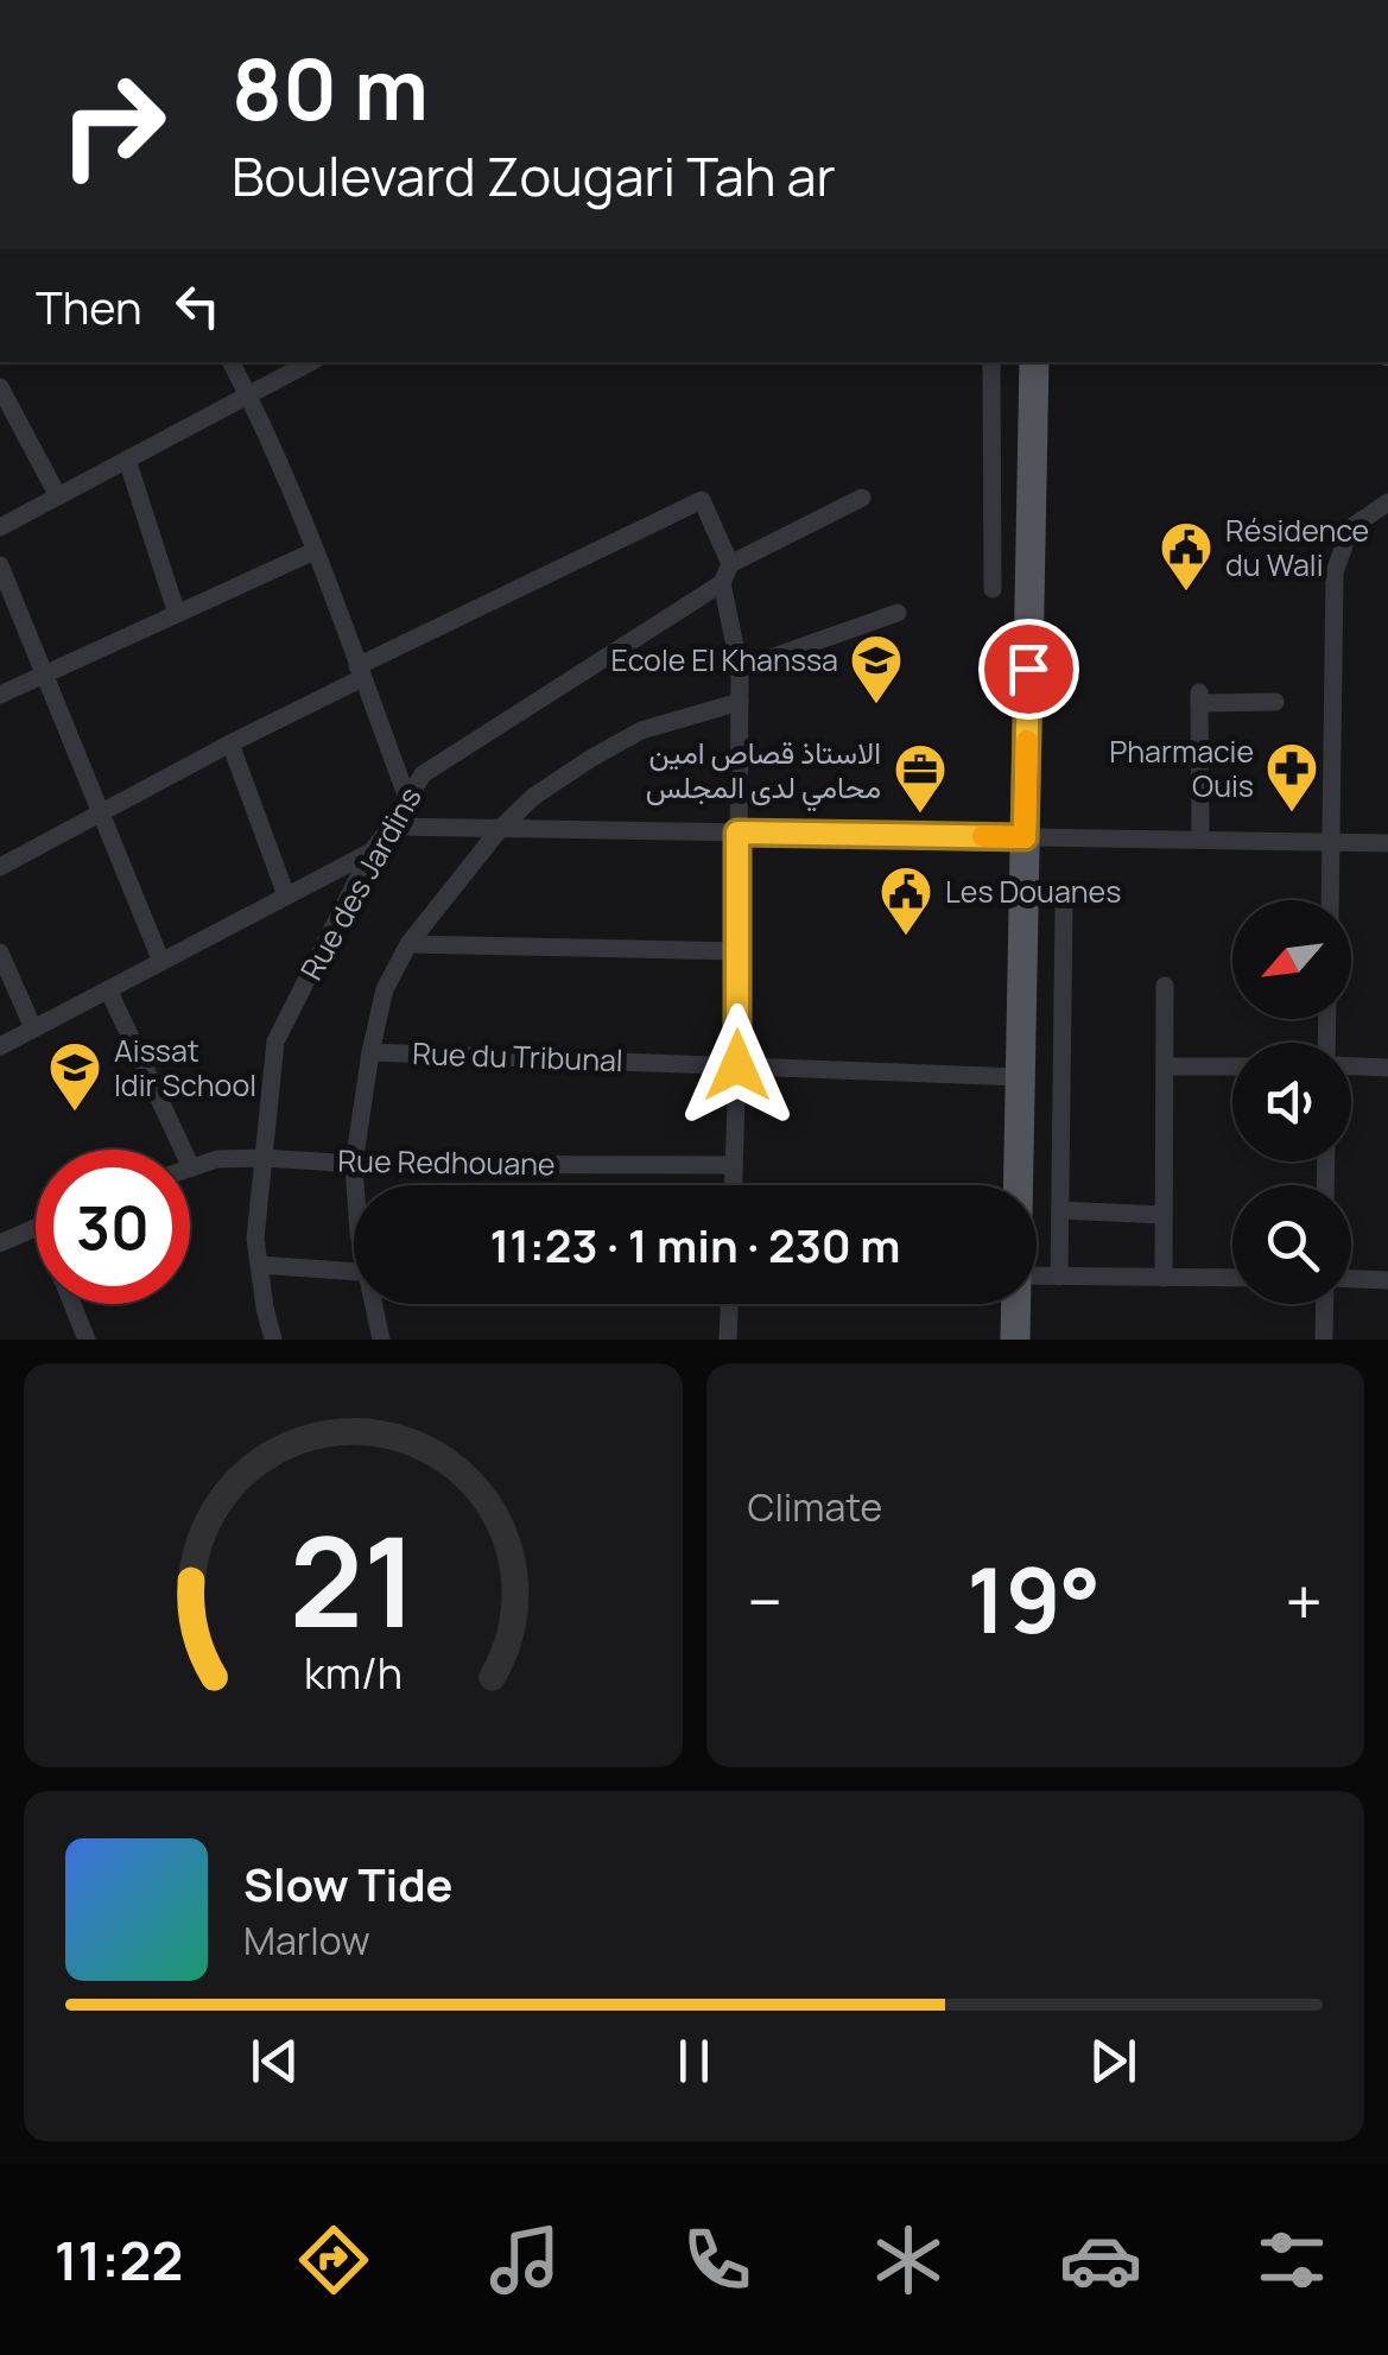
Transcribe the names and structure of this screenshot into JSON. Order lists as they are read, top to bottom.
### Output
{
  "streets": {
    "street": ["Rue des Jardins", "Rue du Tribunal", "Rue Redhouane"]
  },
  "crossings": [
    ["Rue des Jardins", "Rue Redhouane"]
  ],
  "places": {
    "public building": ["Résidence du Wali", "Les Douanes"],
    "school or university": ["Ecole El Khanssa", "Aissat Idir School"],
    "pharmacy": ["Pharmacie Ouis"],
    "office": ["الاستاذ قصاص امين محامي لدى المجلس"]
  },
  "north": "bottom left",
  "page": {
    "turn": ["80 m", "Boulevard Zougari Tah ar"],
    "then": "Then",
    "limit": "30",
    "trip": "11:23 · 1 min · 230 m",
    "tile": "Climate",
    "heat": ["−", "19°", "+"],
    "song": ["Slow Tide", "Marlow"],
    "tabs": "11:22",
    "gauge": ["21", "km/h"]
  }
}
